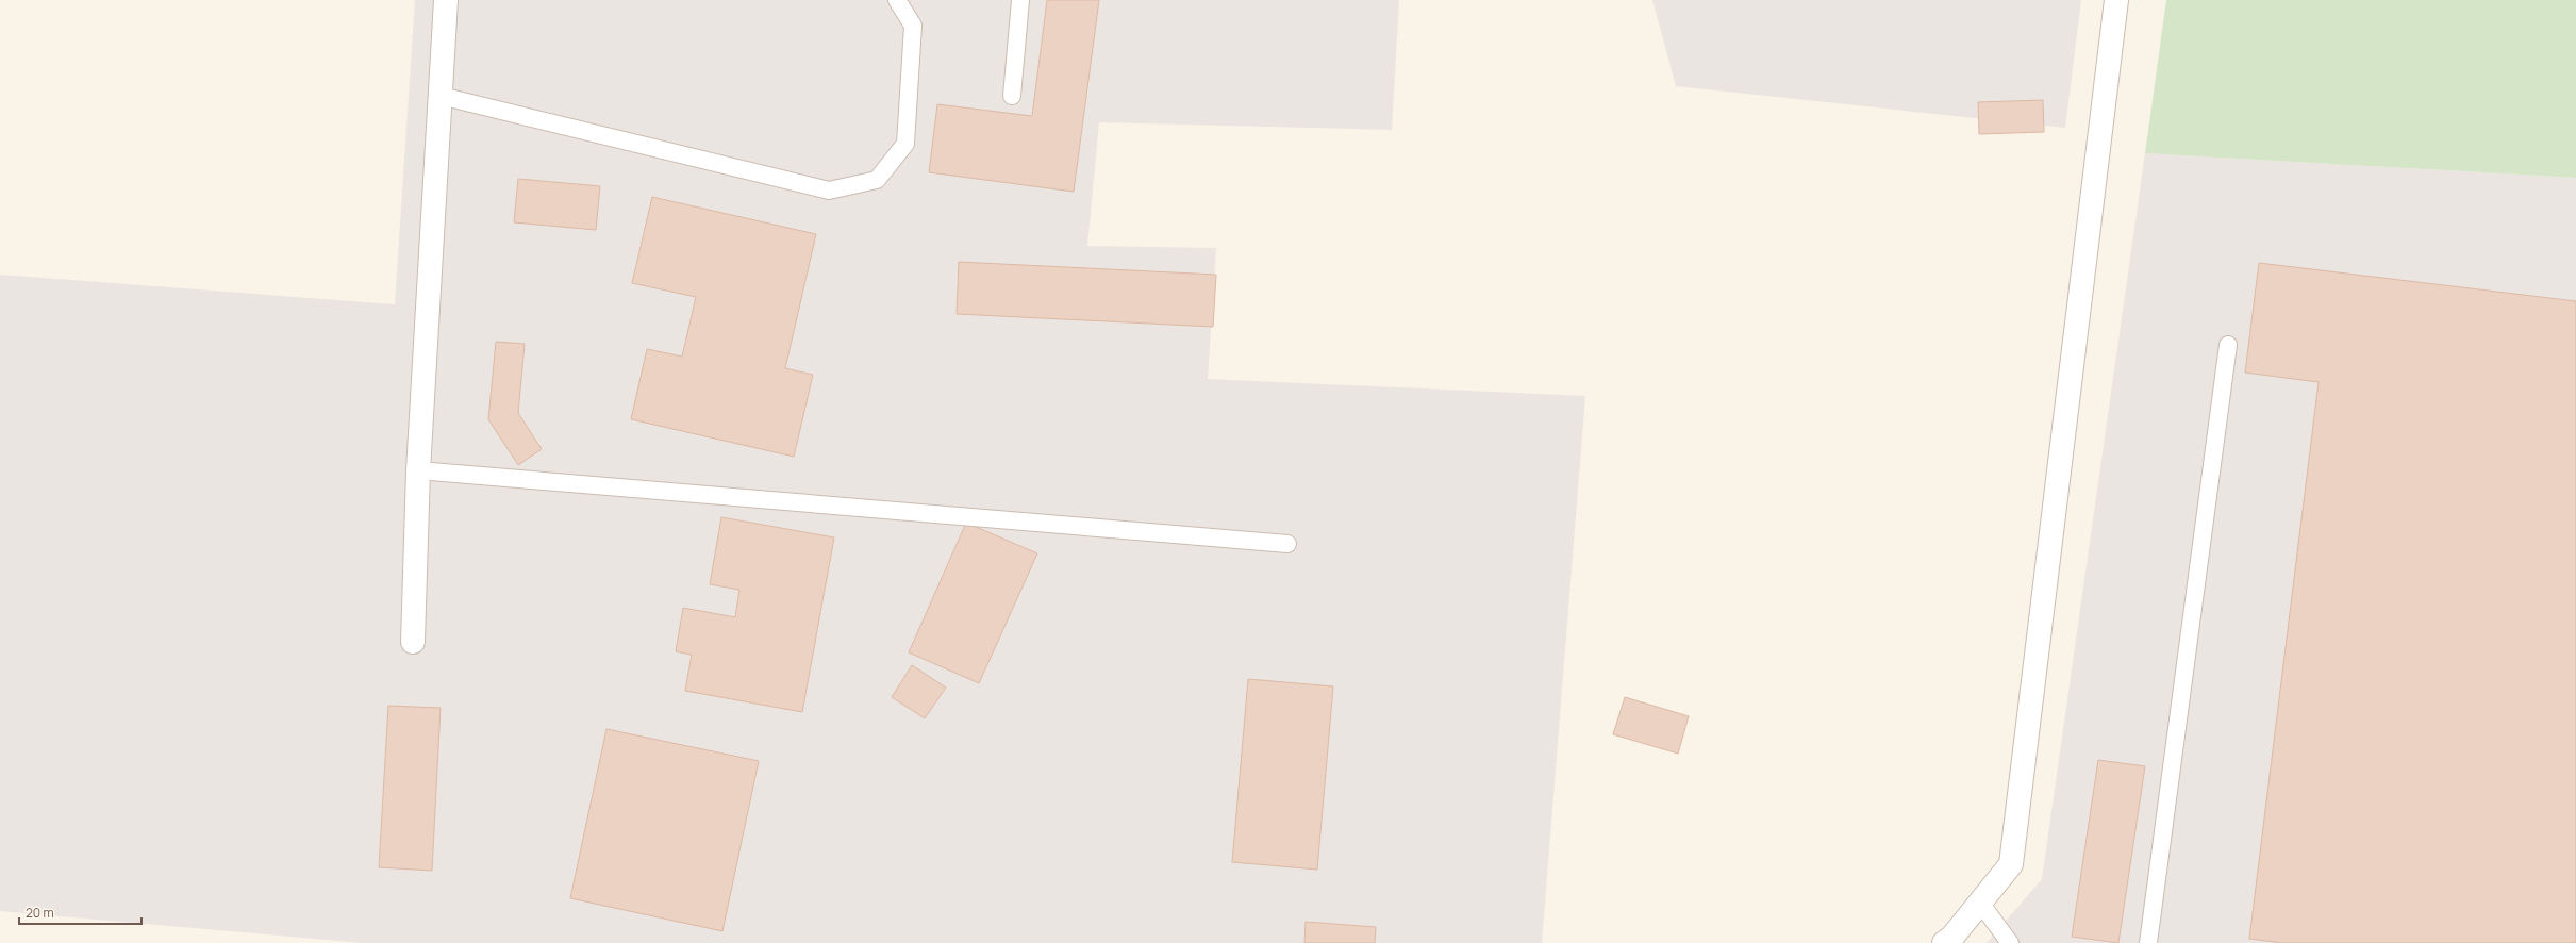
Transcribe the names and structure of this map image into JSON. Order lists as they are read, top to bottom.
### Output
{
  "scale_bar": "20 m"
}
